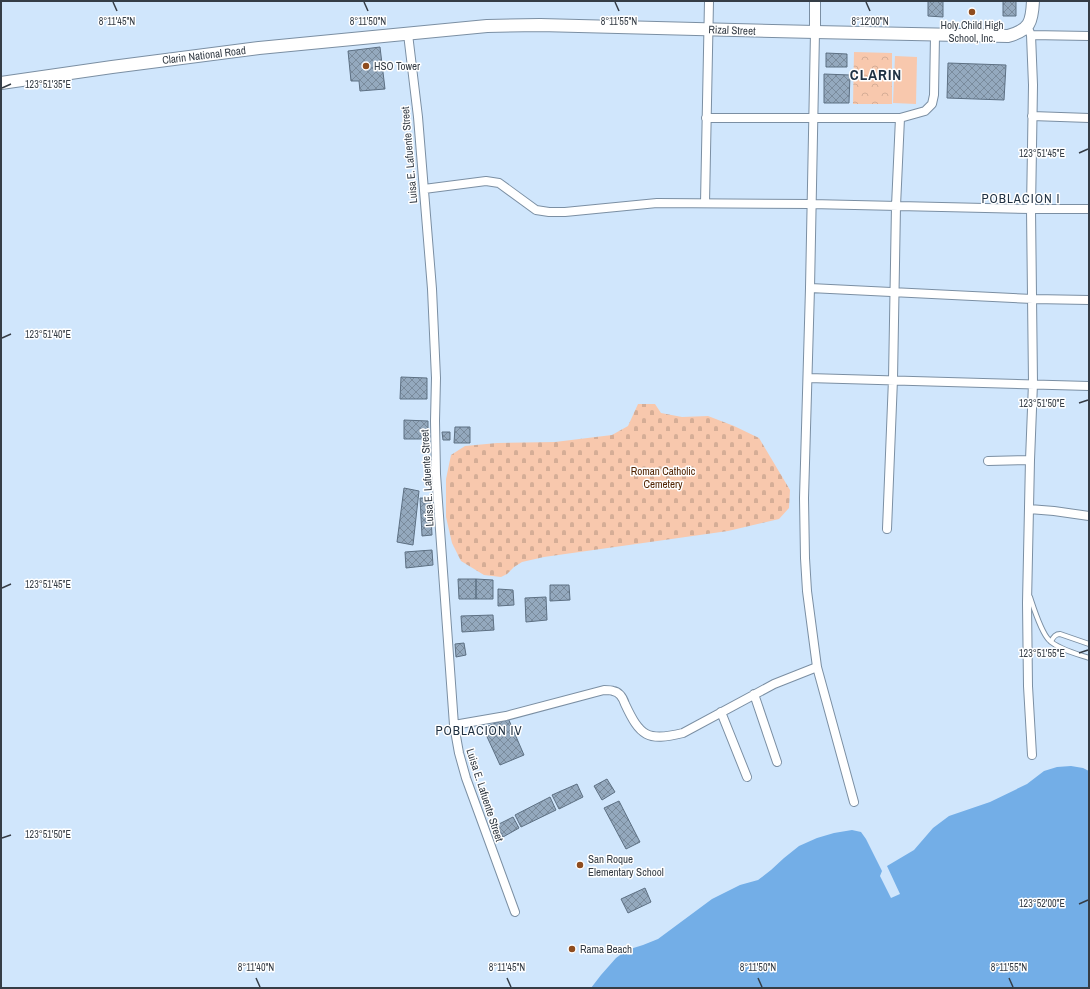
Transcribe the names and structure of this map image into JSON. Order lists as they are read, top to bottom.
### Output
{
  "streets": {
    "main road": ["Rizal Street", "Clarin National Road"],
    "street": ["Luisa E. Lafuente Street"]
  },
  "crossings": [
    ["Rizal Street", "Clarin National Road"],
    ["Rizal Street", "Luisa E. Lafuente Street"],
    ["Clarin National Road", "Luisa E. Lafuente Street"]
  ],
  "districts": ["CLARIN", "POBLACION I", "POBLACION IV"],
  "parks": ["Roman Catholic Cemetery"],
  "places": [
    "Holy Child High School, Inc.",
    "HSO Tower",
    "San Roque Elementary School",
    "Rama Beach"
  ],
  "coordinates": [
    "8°11'45\"N",
    "8°11'50\"N",
    "8°11'55\"N",
    "8°12'00\"N",
    "123°51'35\"E",
    "123°51'45\"E",
    "123°51'40\"E",
    "123°51'50\"E",
    "123°51'55\"E",
    "123°52'00\"E",
    "8°11'40\"N"
  ]
}
